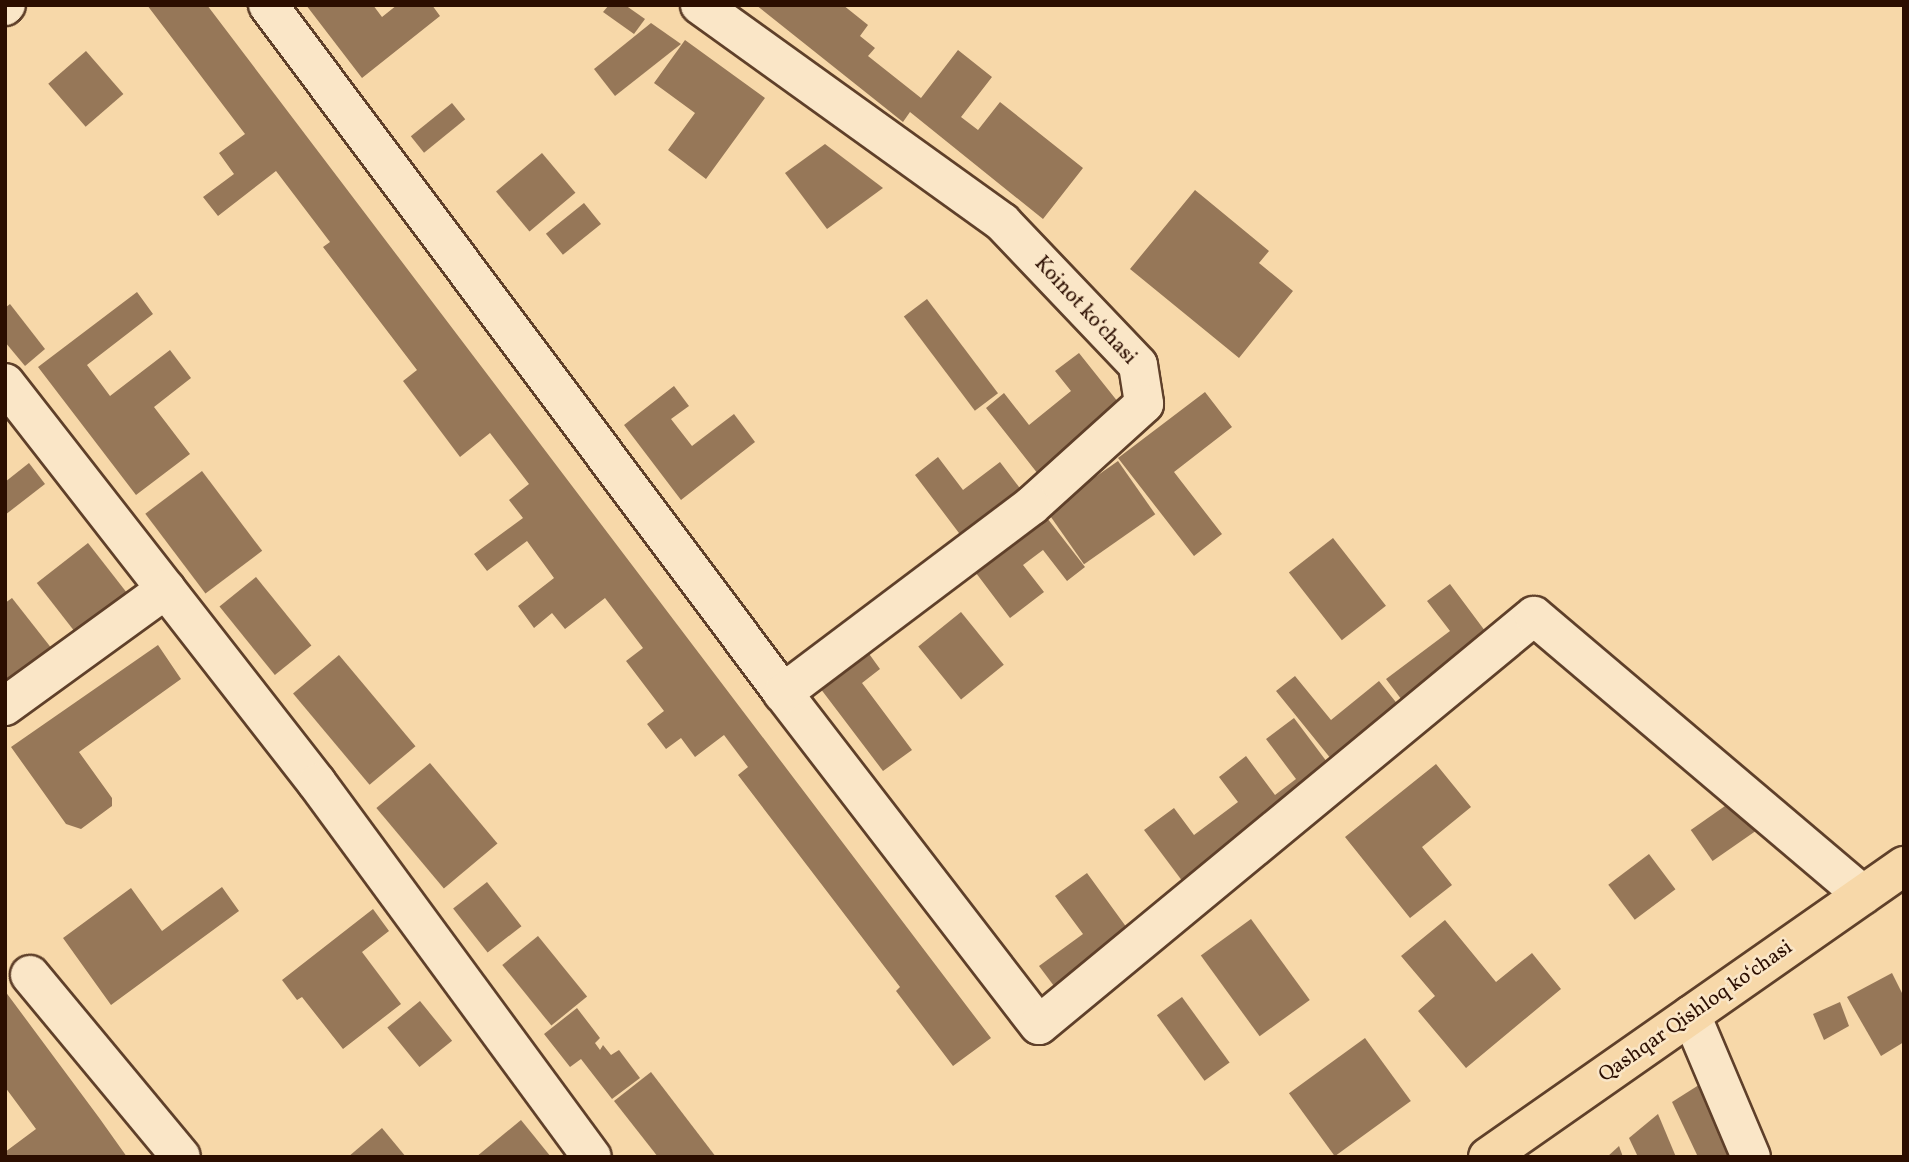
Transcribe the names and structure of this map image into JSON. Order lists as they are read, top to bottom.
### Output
{
  "streets": {
    "main road": ["Qashqar Qishloq koʻchasi"],
    "street": ["Koinot koʻchasi"]
  }
}
